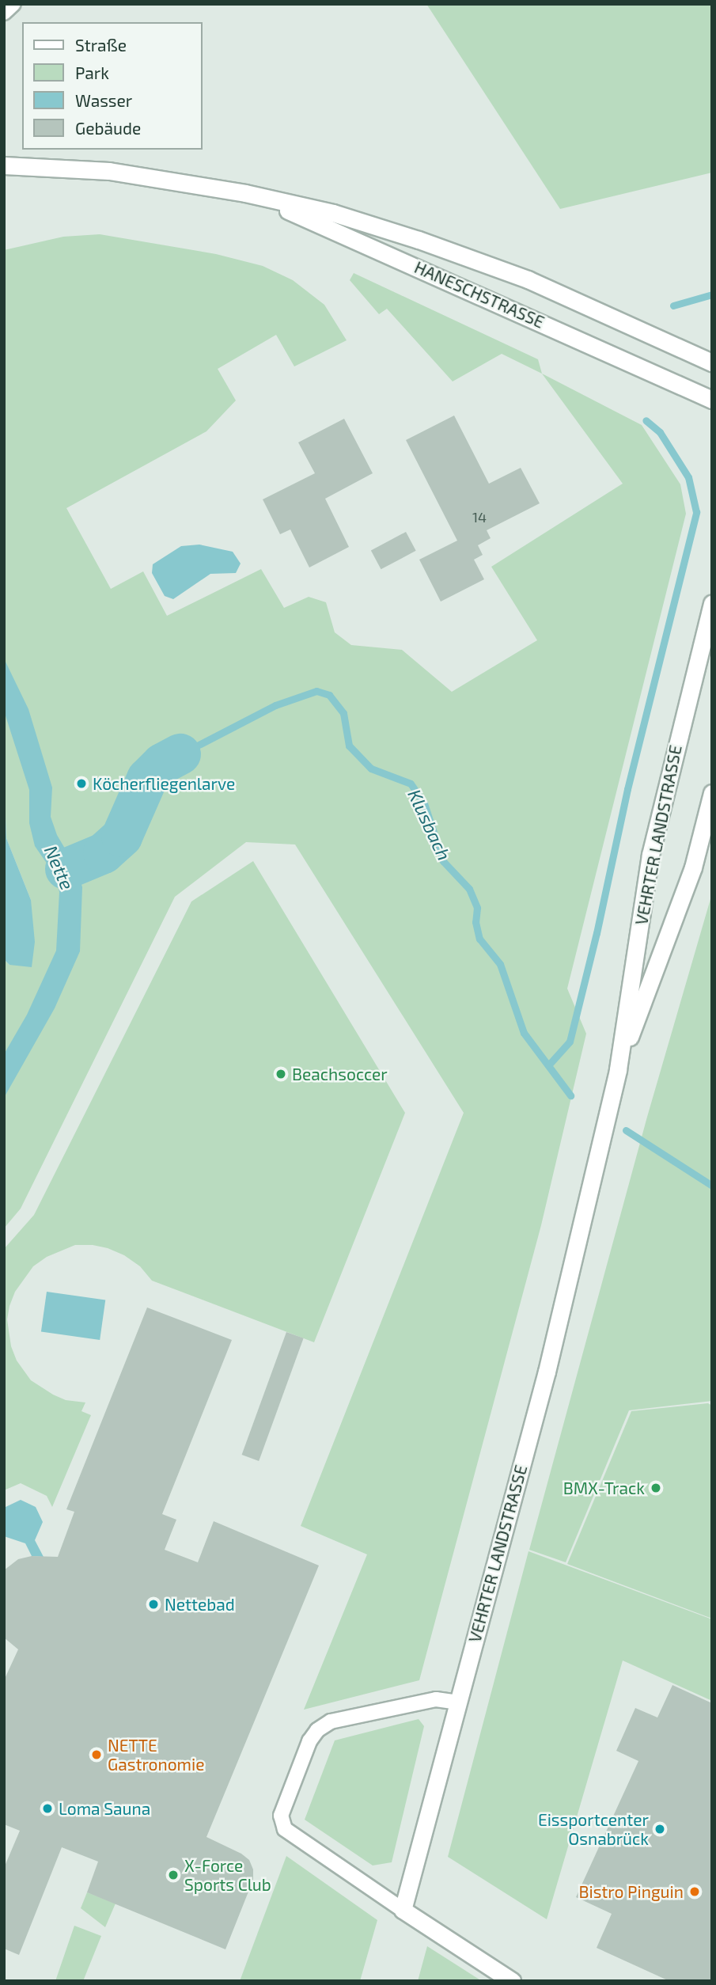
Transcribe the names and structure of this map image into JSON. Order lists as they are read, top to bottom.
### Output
{
  "streets": {
    "main road": ["HANESCHSTRASSE", "VEHRTER LANDSTRASSE"]
  },
  "water": ["Klusbach", "Nette"],
  "places": [
    "Köcherfliegenlarve",
    "Beachsoccer",
    "BMX-Track",
    "Nettebad",
    "NETTE Gastronomie",
    "Loma Sauna",
    "Eissportcenter Osnabrück",
    "X-Force Sports Club",
    "Bistro Pinguin"
  ],
  "house_numbers": ["14"],
  "legend": [
    "Straße",
    "Park",
    "Wasser",
    "Gebäude"
  ]
}
